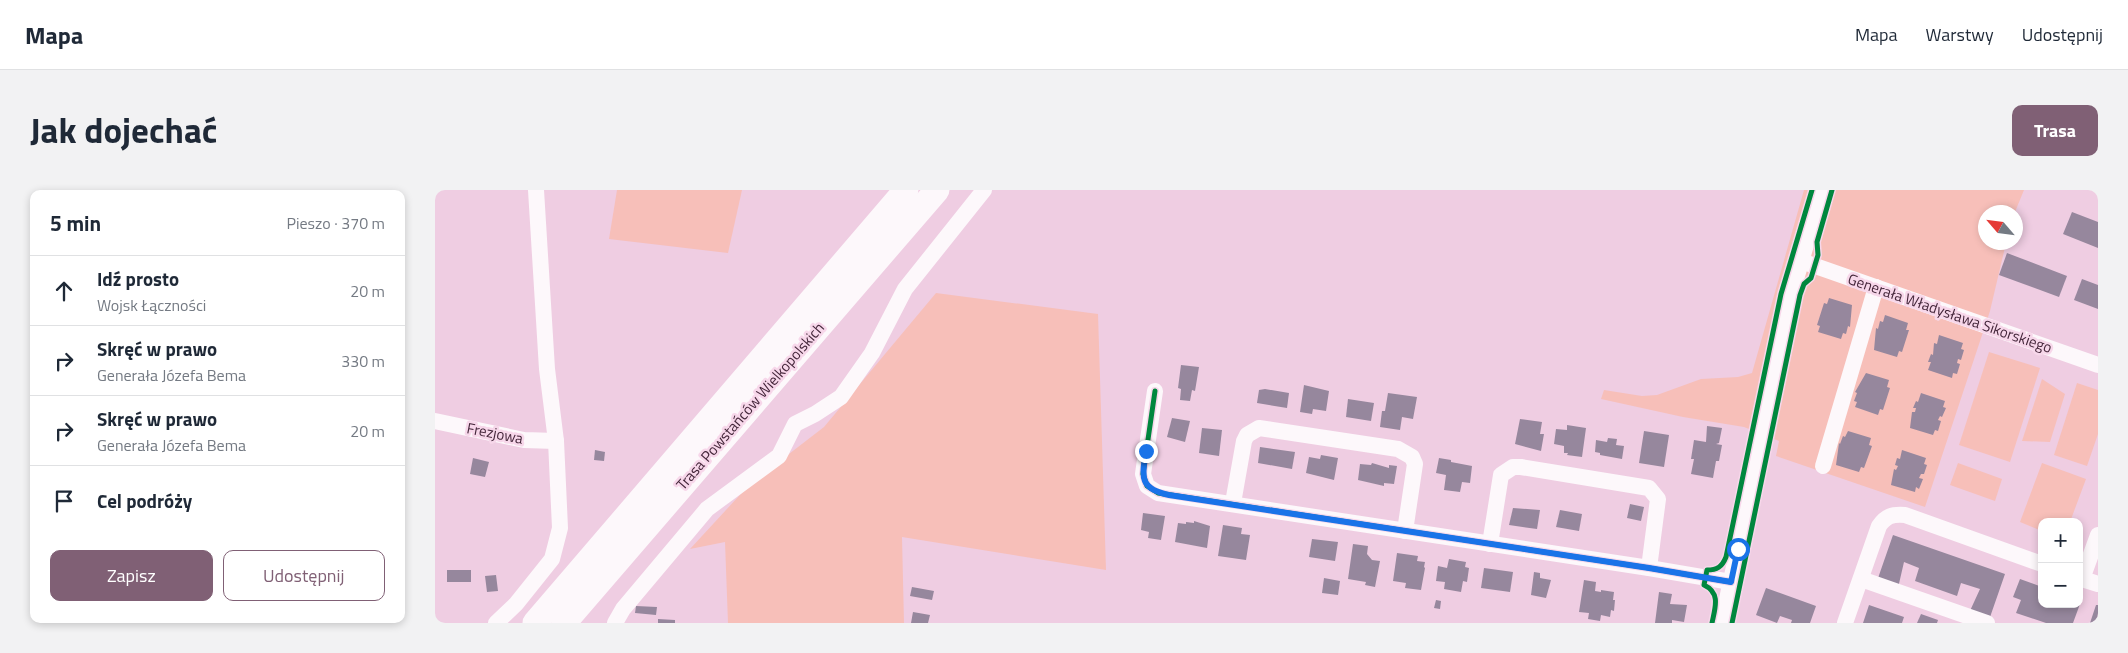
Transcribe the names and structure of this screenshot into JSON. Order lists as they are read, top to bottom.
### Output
{
  "streets": {
    "highway": ["Trasa Powstańców Wielkopolskich"],
    "street": ["Generała Władysława Sikorskiego", "Frezjowa"]
  },
  "north": "top left",
  "page": {
    "header": "Mapa",
    "nav": ["Mapa", "Warstwy", "Udostępnij"],
    "title": "Jak dojechać",
    "buttons": [
      "Trasa",
      ["Zapisz", "Udostępnij"]
    ],
    "heading": ["5 min", "Pieszo · 370 m"],
    "list": [
      ["Idź prosto", "Wojsk Łączności", "20 m"],
      ["Skręć w prawo", "Generała Józefa Bema", "330 m"],
      ["Skręć w prawo", "Generała Józefa Bema", "20 m"],
      "Cel podróży"
    ],
    "map_buttons": ["+", "−"]
  }
}
